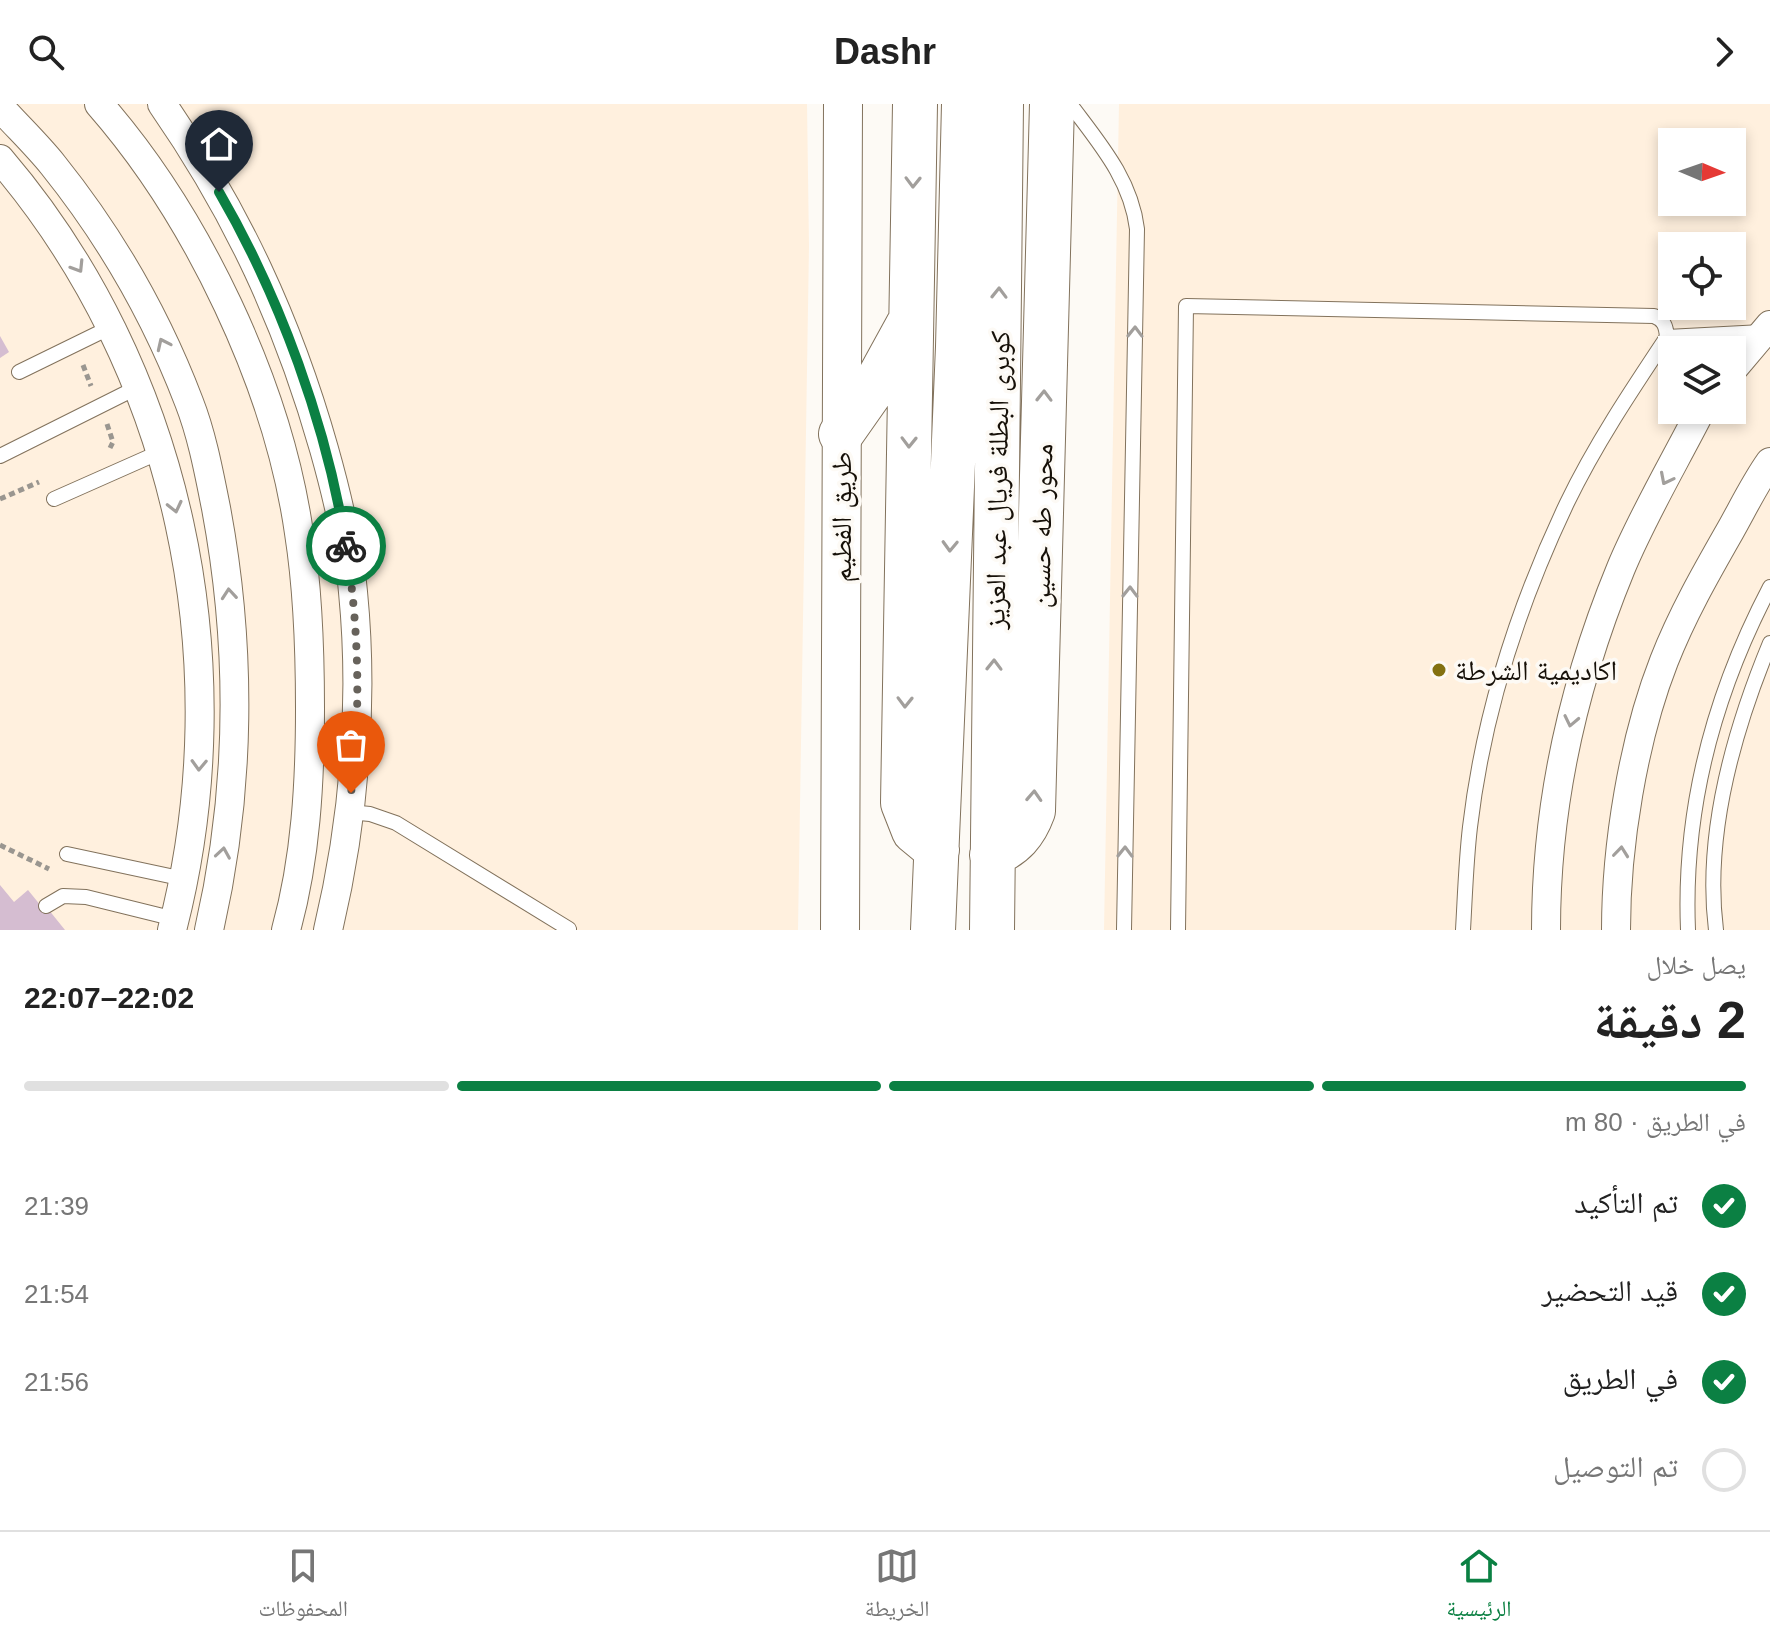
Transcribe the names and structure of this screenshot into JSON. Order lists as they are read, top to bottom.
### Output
{
  "streets": {
    "main road": ["كوبرى البطلة فريال عبد العزيز", "محور طه حسين"],
    "street": ["طريق الفطيم"]
  },
  "crossings": [
    ["كوبرى البطلة فريال عبد العزيز", "محور طه حسين"]
  ],
  "places": ["اكاديمية الشرطة"],
  "north": "right",
  "page": {
    "header": "Dashr",
    "heading": ["2 دقيقة", "يصل خلال", "22:02–22:07"],
    "bar": "في الطريق · 80 m",
    "list": [
      ["تم التأكيد", "21:39"],
      ["قيد التحضير", "21:54"],
      ["في الطريق", "21:56"],
      "تم التوصيل"
    ],
    "tabs": ["الرئيسية", "الخريطة", "المحفوظات"]
  }
}
